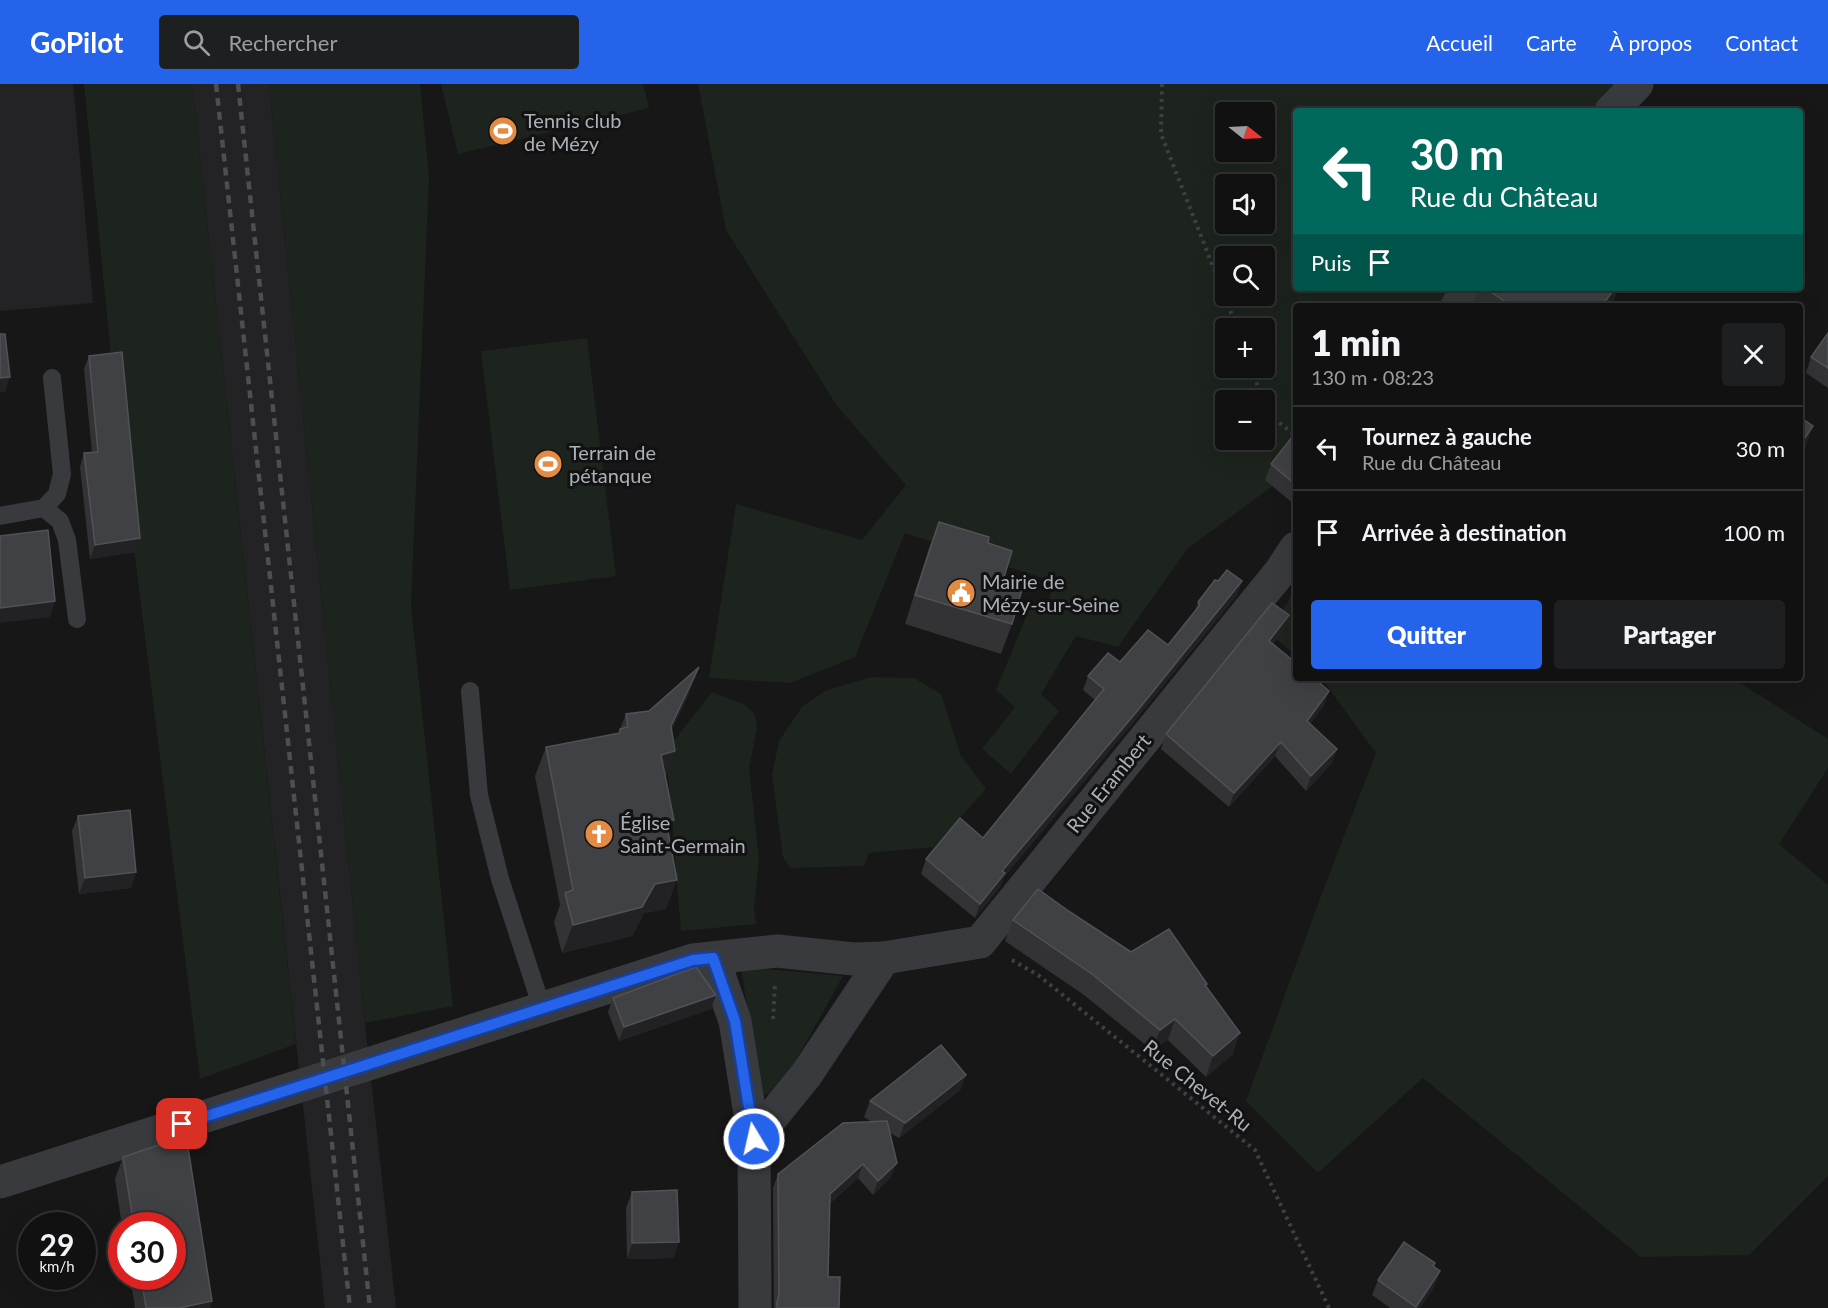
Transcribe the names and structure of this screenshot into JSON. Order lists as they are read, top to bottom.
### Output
{
  "streets": {
    "street": ["Rue Erambert"],
    "path": ["Rue Chevet-Ru"]
  },
  "crossings": [
    ["Rue Erambert", "Rue Chevet-Ru"]
  ],
  "places": {
    "sports": ["Tennis club de Mézy", "Terrain de pétanque"],
    "public building": ["Mairie de Mézy-sur-Seine"],
    "church": ["Église Saint-Germain"]
  },
  "north": "right",
  "page": {
    "header": "GoPilot",
    "search": "Rechercher",
    "nav": [
      "Accueil",
      "Carte",
      "À propos",
      "Contact"
    ],
    "map_buttons": ["+", "−"],
    "turn": ["30 m", "Rue du Château"],
    "then": "Puis",
    "heading": ["1 min", "130 m · 08:23"],
    "list": [
      {
        "name": "Tournez à gauche",
        "note": "Rue du Château",
        "value": "30 m"
      },
      {
        "name": "Arrivée à destination",
        "value": "100 m"
      }
    ],
    "buttons": ["Quitter", "Partager"],
    "speed": "29 km/h",
    "limit": "30"
  }
}
